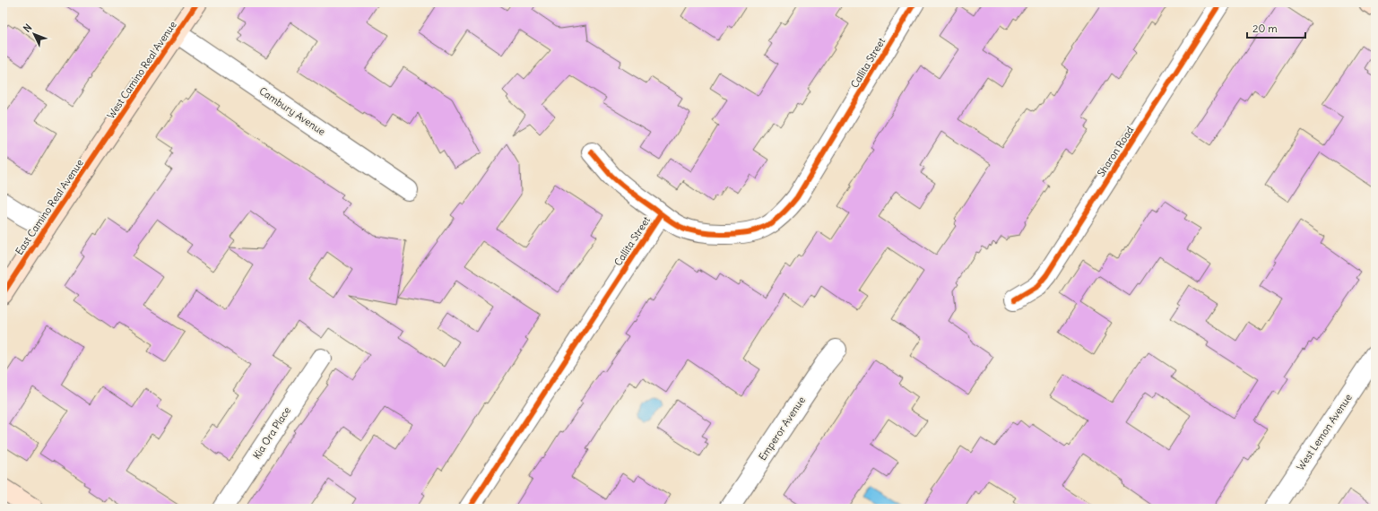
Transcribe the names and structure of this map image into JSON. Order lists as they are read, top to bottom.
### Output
{
  "streets": {
    "street": [
      "Callita Street",
      "West Camino Real Avenue",
      "Cambury Avenue",
      "Sharon Road",
      "East Camino Real Avenue",
      "Emperor Avenue",
      "West Lemon Avenue",
      "Kia Ora Place"
    ]
  },
  "crossings": [
    ["West Camino Real Avenue", "Cambury Avenue"],
    ["West Camino Real Avenue", "East Camino Real Avenue"]
  ],
  "scale_bar": "20 m",
  "north": "top left"
}
